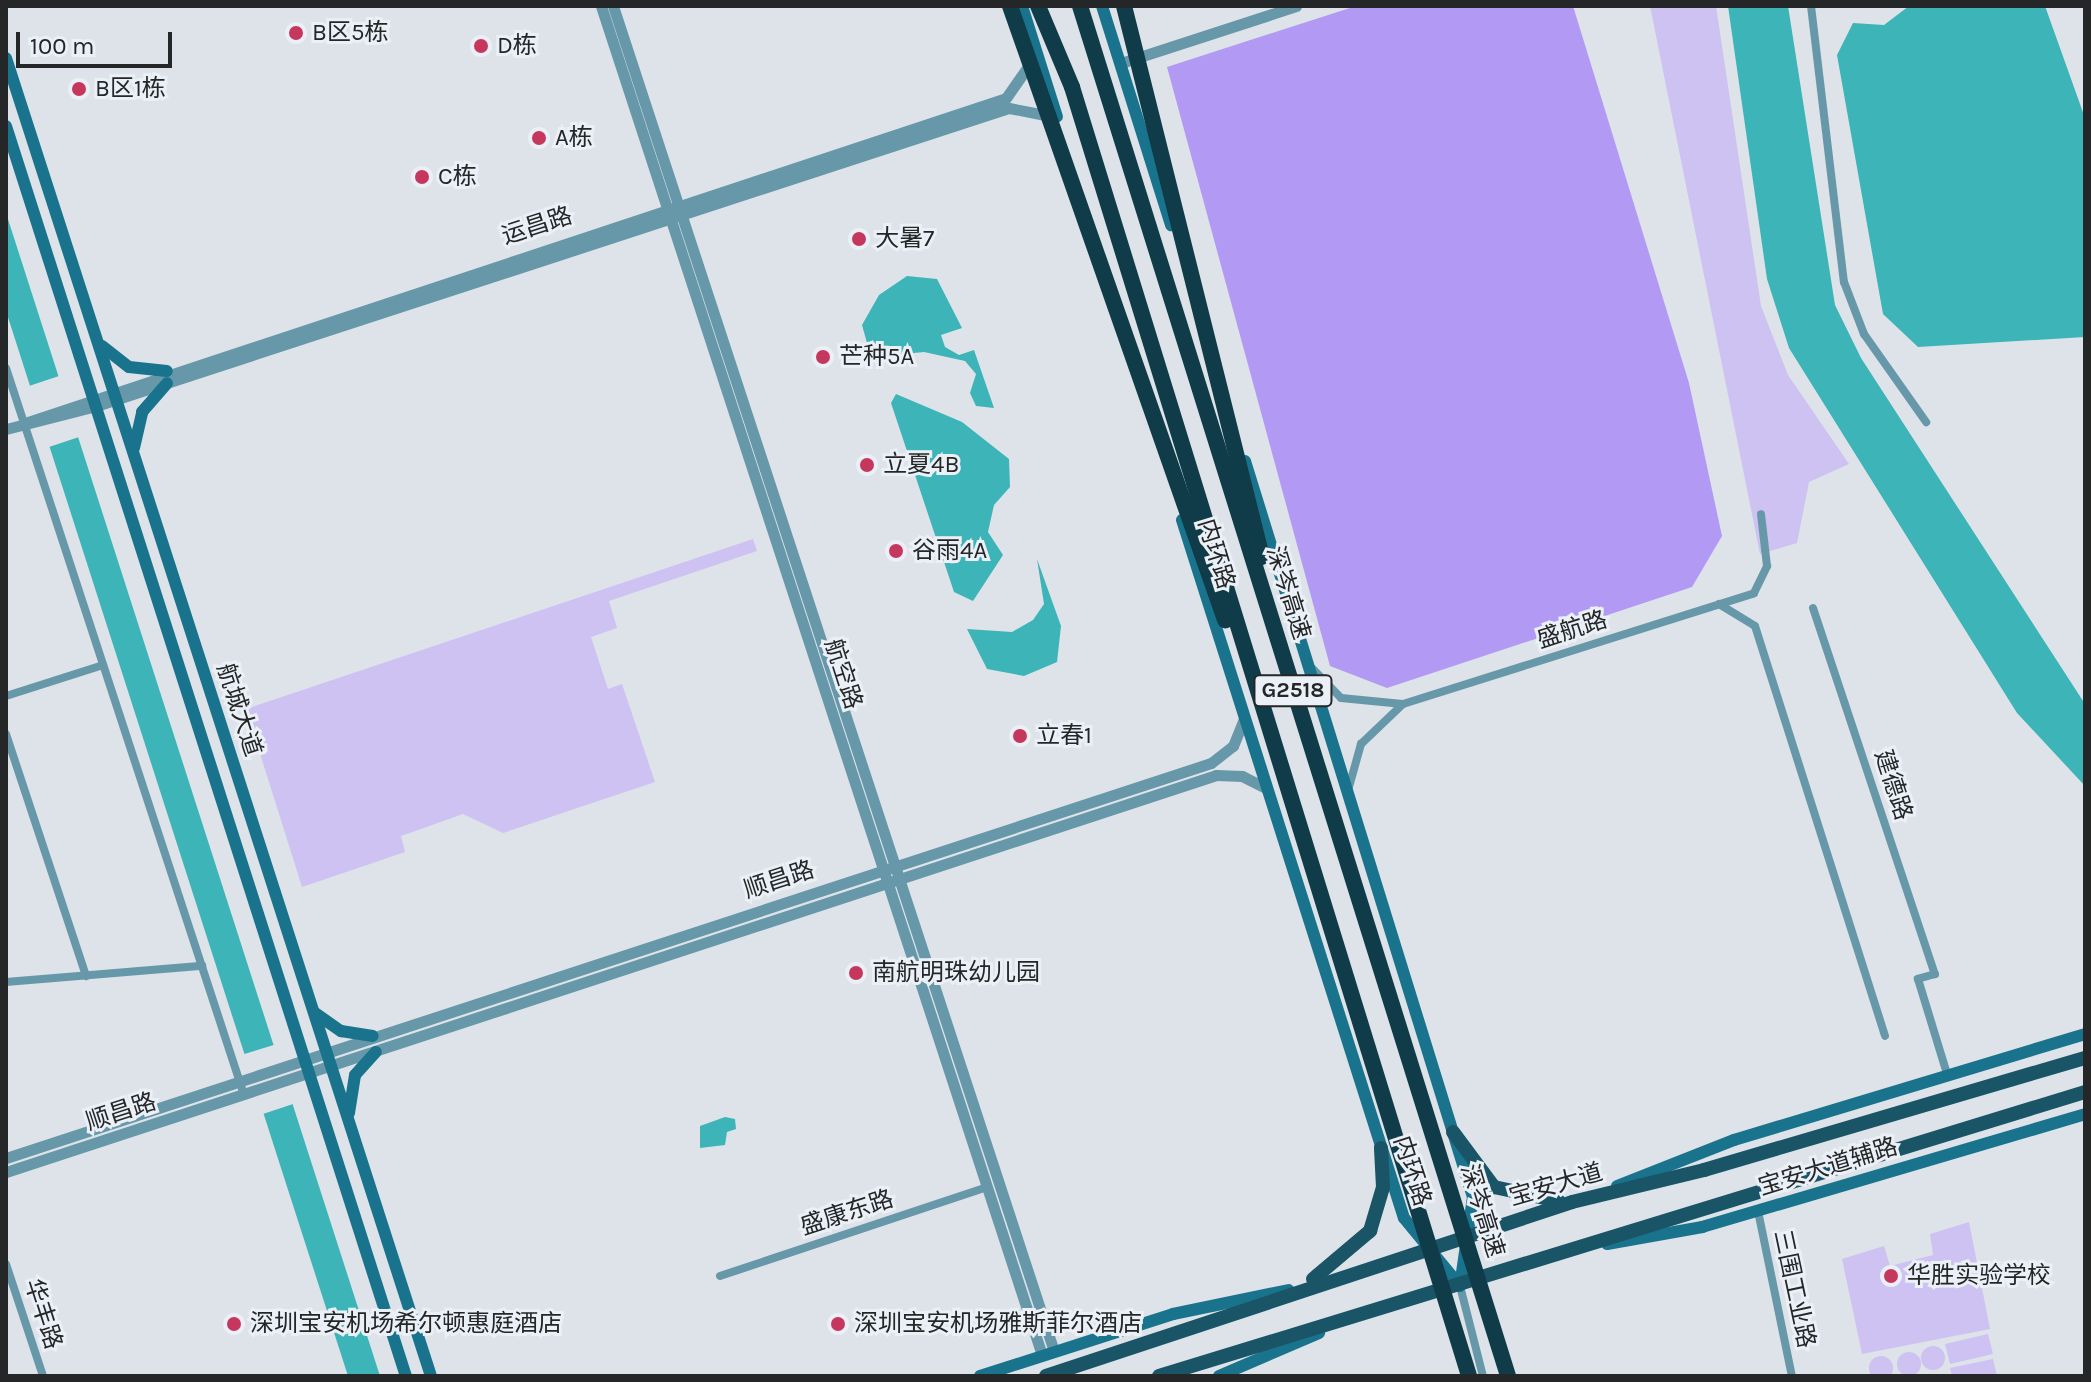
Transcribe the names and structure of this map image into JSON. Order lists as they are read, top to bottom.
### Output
{
  "streets": {
    "highway": ["深岑高速", "G2518"],
    "main road": [
      "内环路",
      "航城大道",
      "宝安大道辅路",
      "宝安大道"
    ],
    "street": [
      "运昌路",
      "盛航路",
      "航空路",
      "建德路",
      "顺昌路",
      "盛康东路",
      "三围工业路",
      "华丰路"
    ]
  },
  "crossings": [
    ["运昌路", "内环路"],
    ["运昌路", "航空路"],
    ["运昌路", "航城大道"],
    ["内环路", "顺昌路"],
    ["内环路", "宝安大道"],
    ["航空路", "顺昌路"],
    ["航空路", "盛康东路"],
    ["航城大道", "顺昌路"],
    ["宝安大道辅路", "三围工业路"]
  ],
  "places": [
    "B区5栋",
    "D栋",
    "B区1栋",
    "A栋",
    "C栋",
    "大暑7",
    "芒种5A",
    "立夏4B",
    "谷雨4A",
    "立春1",
    "南航明珠幼儿园",
    "华胜实验学校",
    "深圳宝安机场希尔顿惠庭酒店",
    "深圳宝安机场雅斯菲尔酒店"
  ],
  "scale_bar": "100 m"
}
